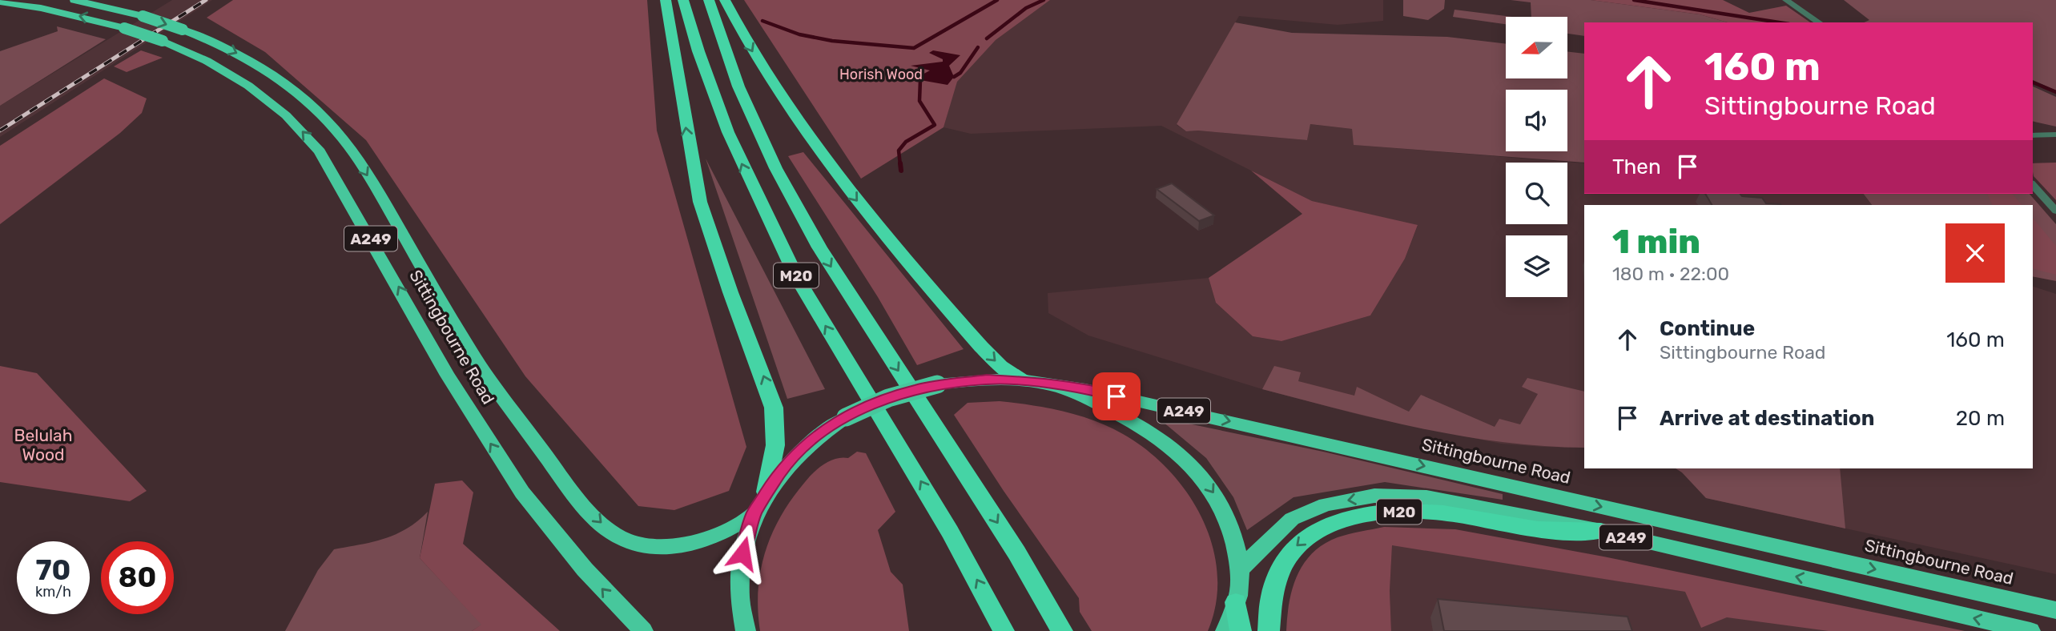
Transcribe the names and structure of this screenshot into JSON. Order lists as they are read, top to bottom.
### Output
{
  "streets": {
    "highway": ["A249", "M20", "Sittingbourne Road"]
  },
  "crossings": [
    ["A249", "M20"]
  ],
  "parks": ["Horish Wood", "Belulah Wood"],
  "north": "left",
  "page": {
    "turn": ["160 m", "Sittingbourne Road"],
    "then": "Then",
    "heading": ["1 min", "180 m · 22:00"],
    "list": [
      {
        "name": "Continue",
        "note": "Sittingbourne Road",
        "value": "160 m"
      },
      {
        "name": "Arrive at destination",
        "value": "20 m"
      }
    ],
    "speed": "70 km/h",
    "limit": "80"
  }
}
